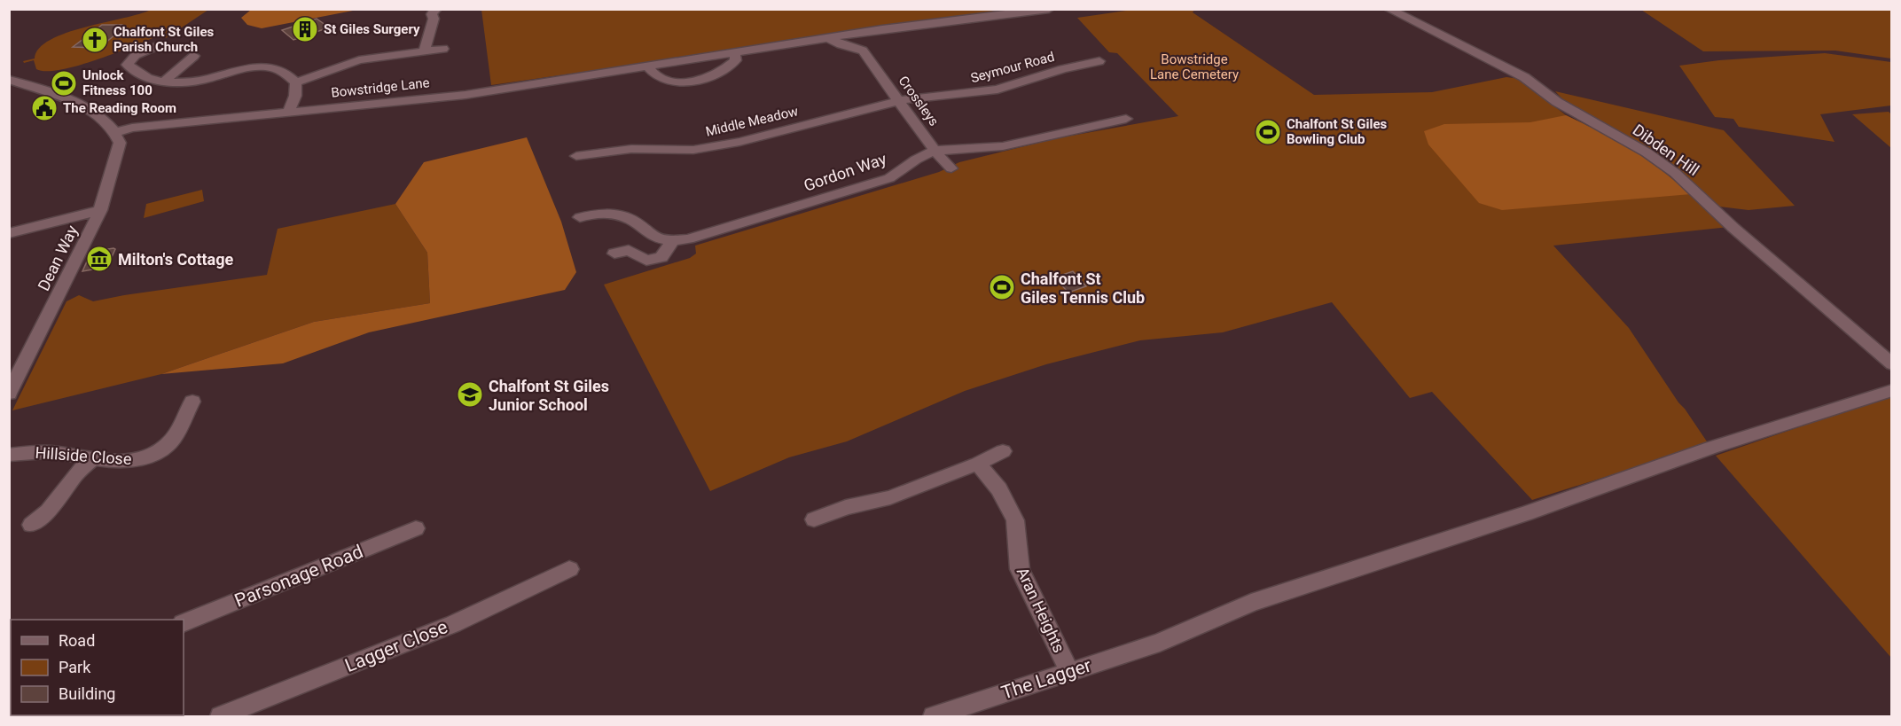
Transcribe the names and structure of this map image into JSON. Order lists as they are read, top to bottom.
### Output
{
  "streets": {
    "street": [
      "Seymour Road",
      "Bowstridge Lane",
      "Crossleys",
      "Middle Meadow",
      "Dibden Hill",
      "Gordon Way",
      "Dean Way",
      "Hillside Close",
      "Parsonage Road",
      "Aran Heights",
      "Lagger Close",
      "The Lagger"
    ]
  },
  "crossings": [
    ["Seymour Road", "Crossleys"],
    ["Seymour Road", "Middle Meadow"],
    ["Bowstridge Lane", "Dean Way"],
    ["Crossleys", "Middle Meadow"],
    ["Crossleys", "Gordon Way"],
    ["Aran Heights", "The Lagger"]
  ],
  "parks": ["Bowstridge Lane Cemetery"],
  "places": {
    "building": ["St Giles Surgery"],
    "church": ["Chalfont St Giles Parish Church"],
    "sports": ["Unlock Fitness 100", "Chalfont St Giles Bowling Club", "Chalfont St Giles Tennis Club"],
    "public building": ["The Reading Room"],
    "museum": ["Milton's Cottage"],
    "school or university": ["Chalfont St Giles Junior School"]
  },
  "legend": ["Road", "Park", "Building"]
}
